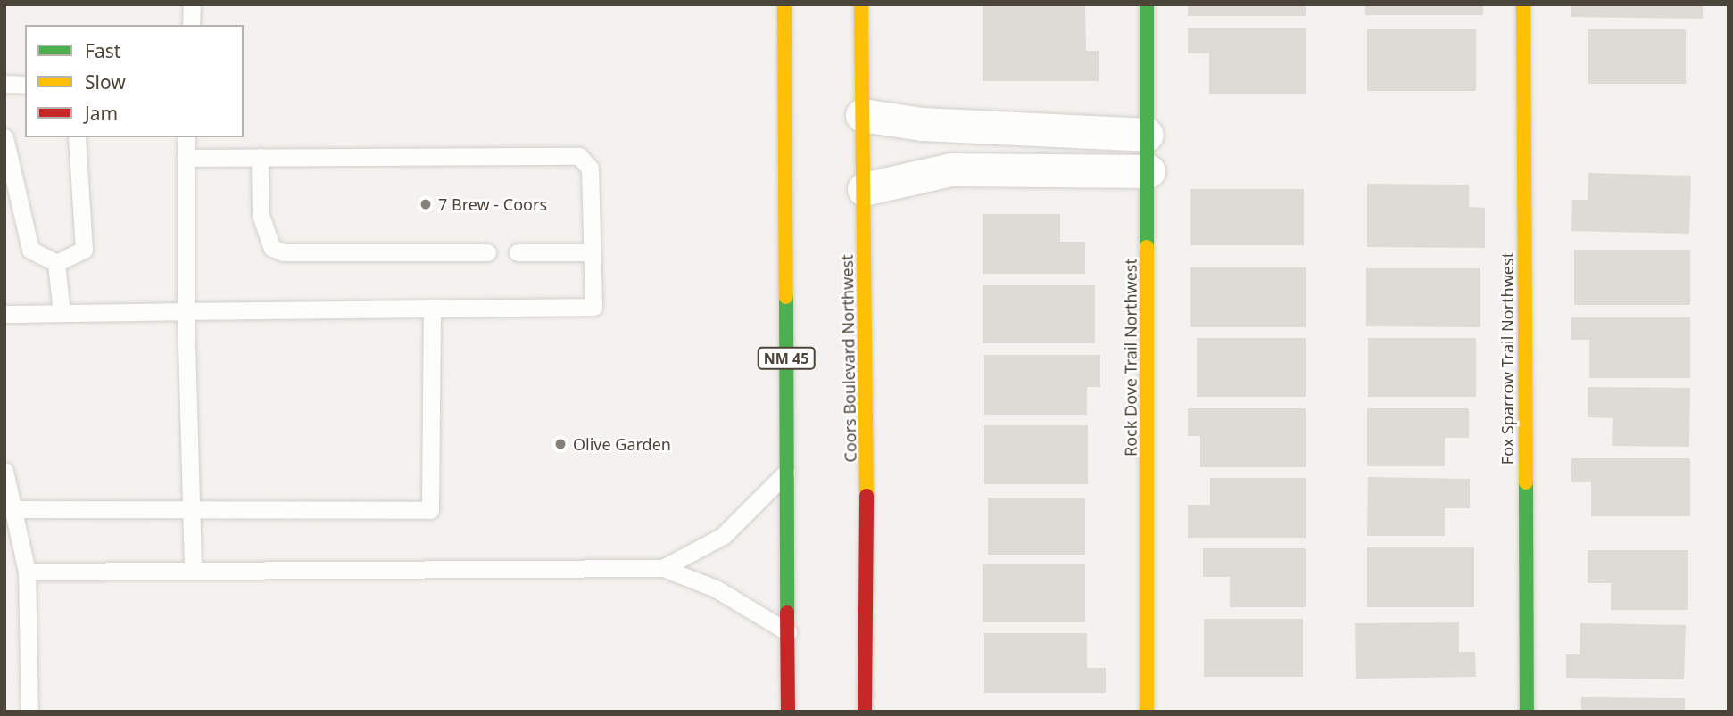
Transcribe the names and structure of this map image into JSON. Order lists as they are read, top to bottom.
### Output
{
  "streets": {
    "main road": [
      "Rock Dove Trail Northwest",
      "NM 45",
      "Coors Boulevard Northwest",
      "Fox Sparrow Trail Northwest"
    ]
  },
  "places": ["7 Brew - Coors", "Olive Garden"],
  "legend": ["Fast", "Slow", "Jam"]
}
